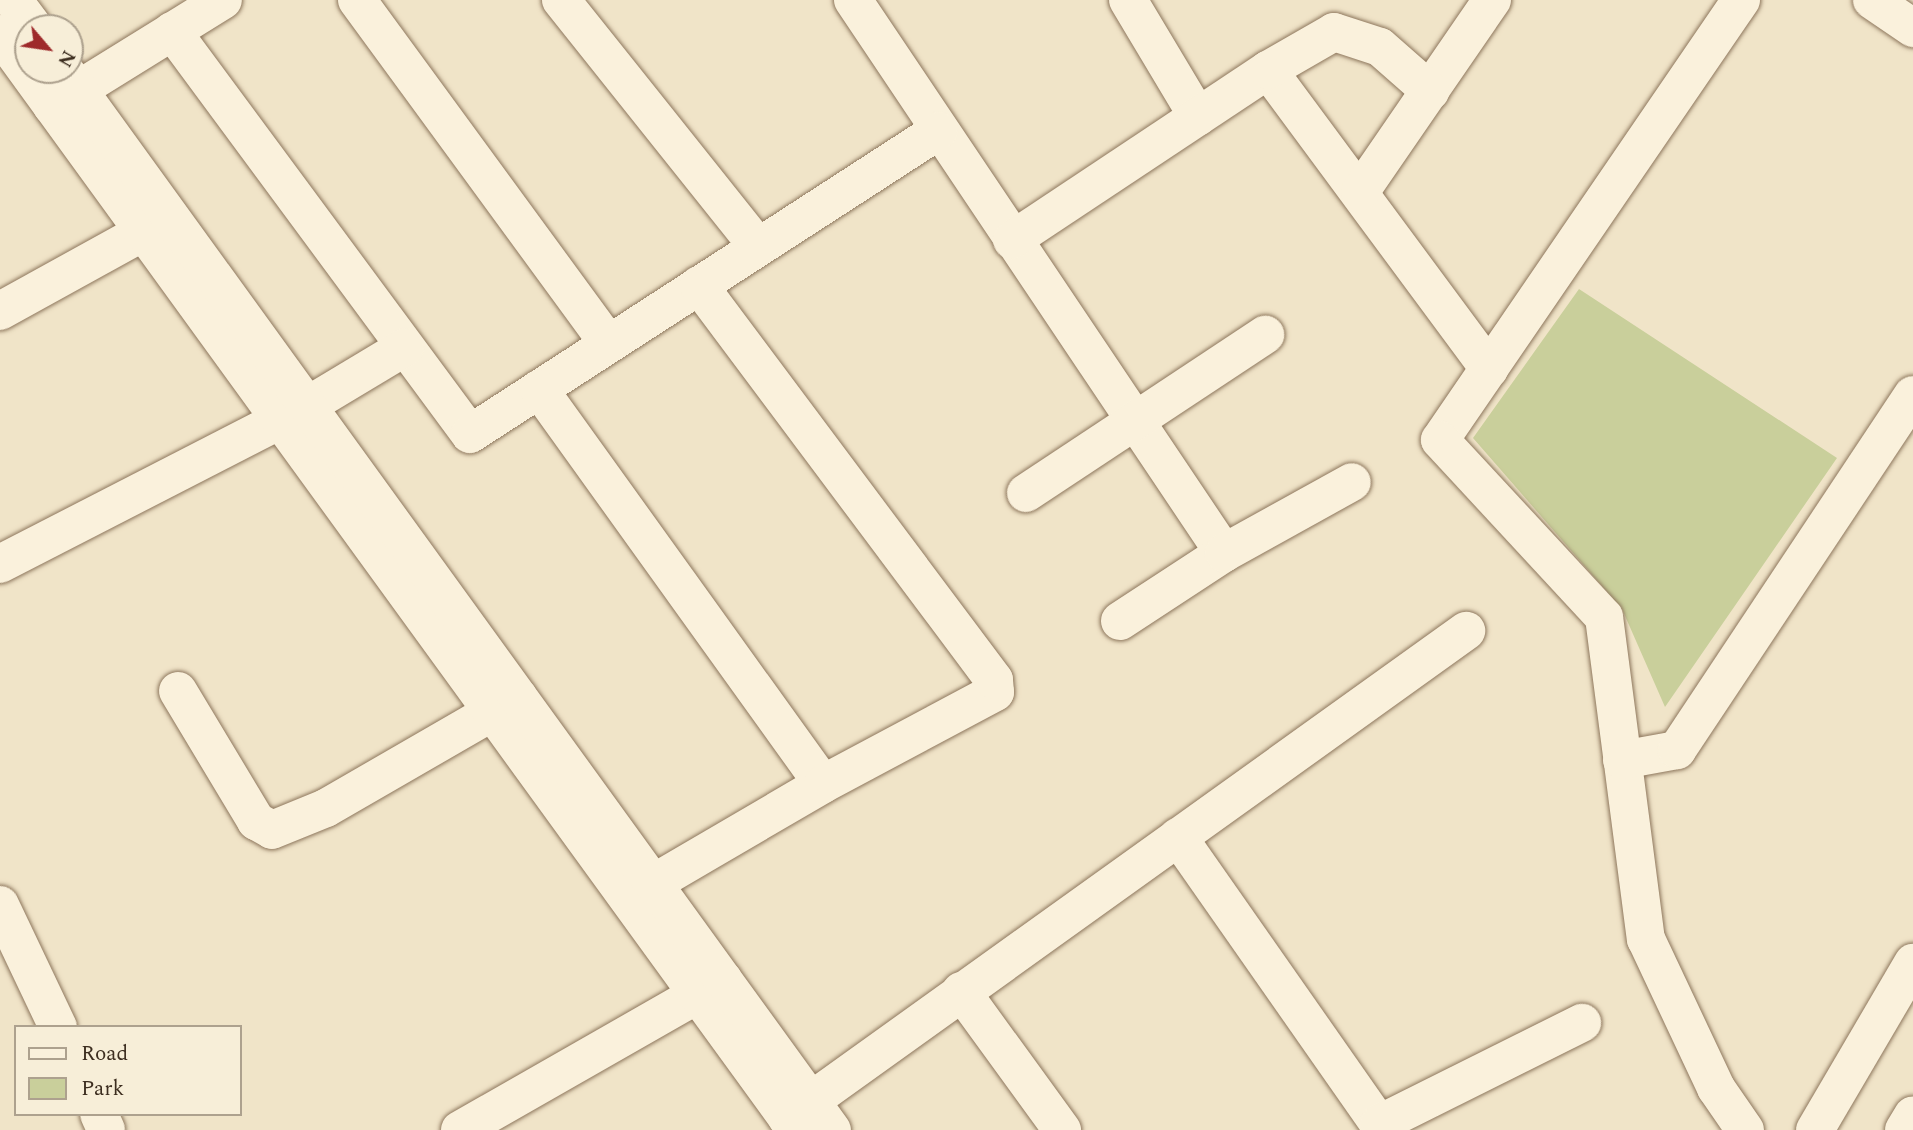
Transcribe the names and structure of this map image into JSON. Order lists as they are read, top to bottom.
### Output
{
  "legend": ["Road", "Park"],
  "north": "bottom right"
}
